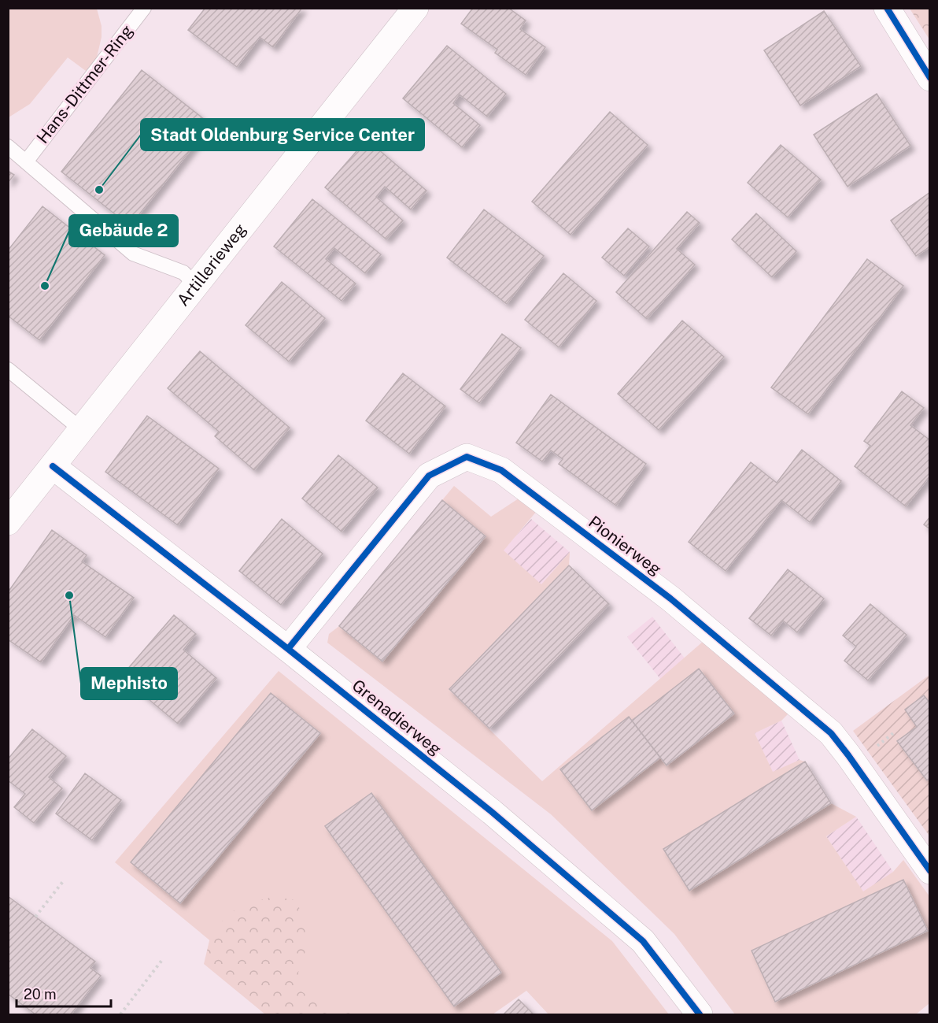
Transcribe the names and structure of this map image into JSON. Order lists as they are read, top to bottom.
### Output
{
  "streets": {
    "street": ["Artillerieweg", "Pionierweg", "Grenadierweg"],
    "lane": ["Hans-Dittmer-Ring"]
  },
  "crossings": [
    ["Artillerieweg", "Grenadierweg"],
    ["Pionierweg", "Grenadierweg"]
  ],
  "places": ["Stadt Oldenburg Service Center", "Gebäude 2", "Mephisto"],
  "scale_bar": "20 m"
}
